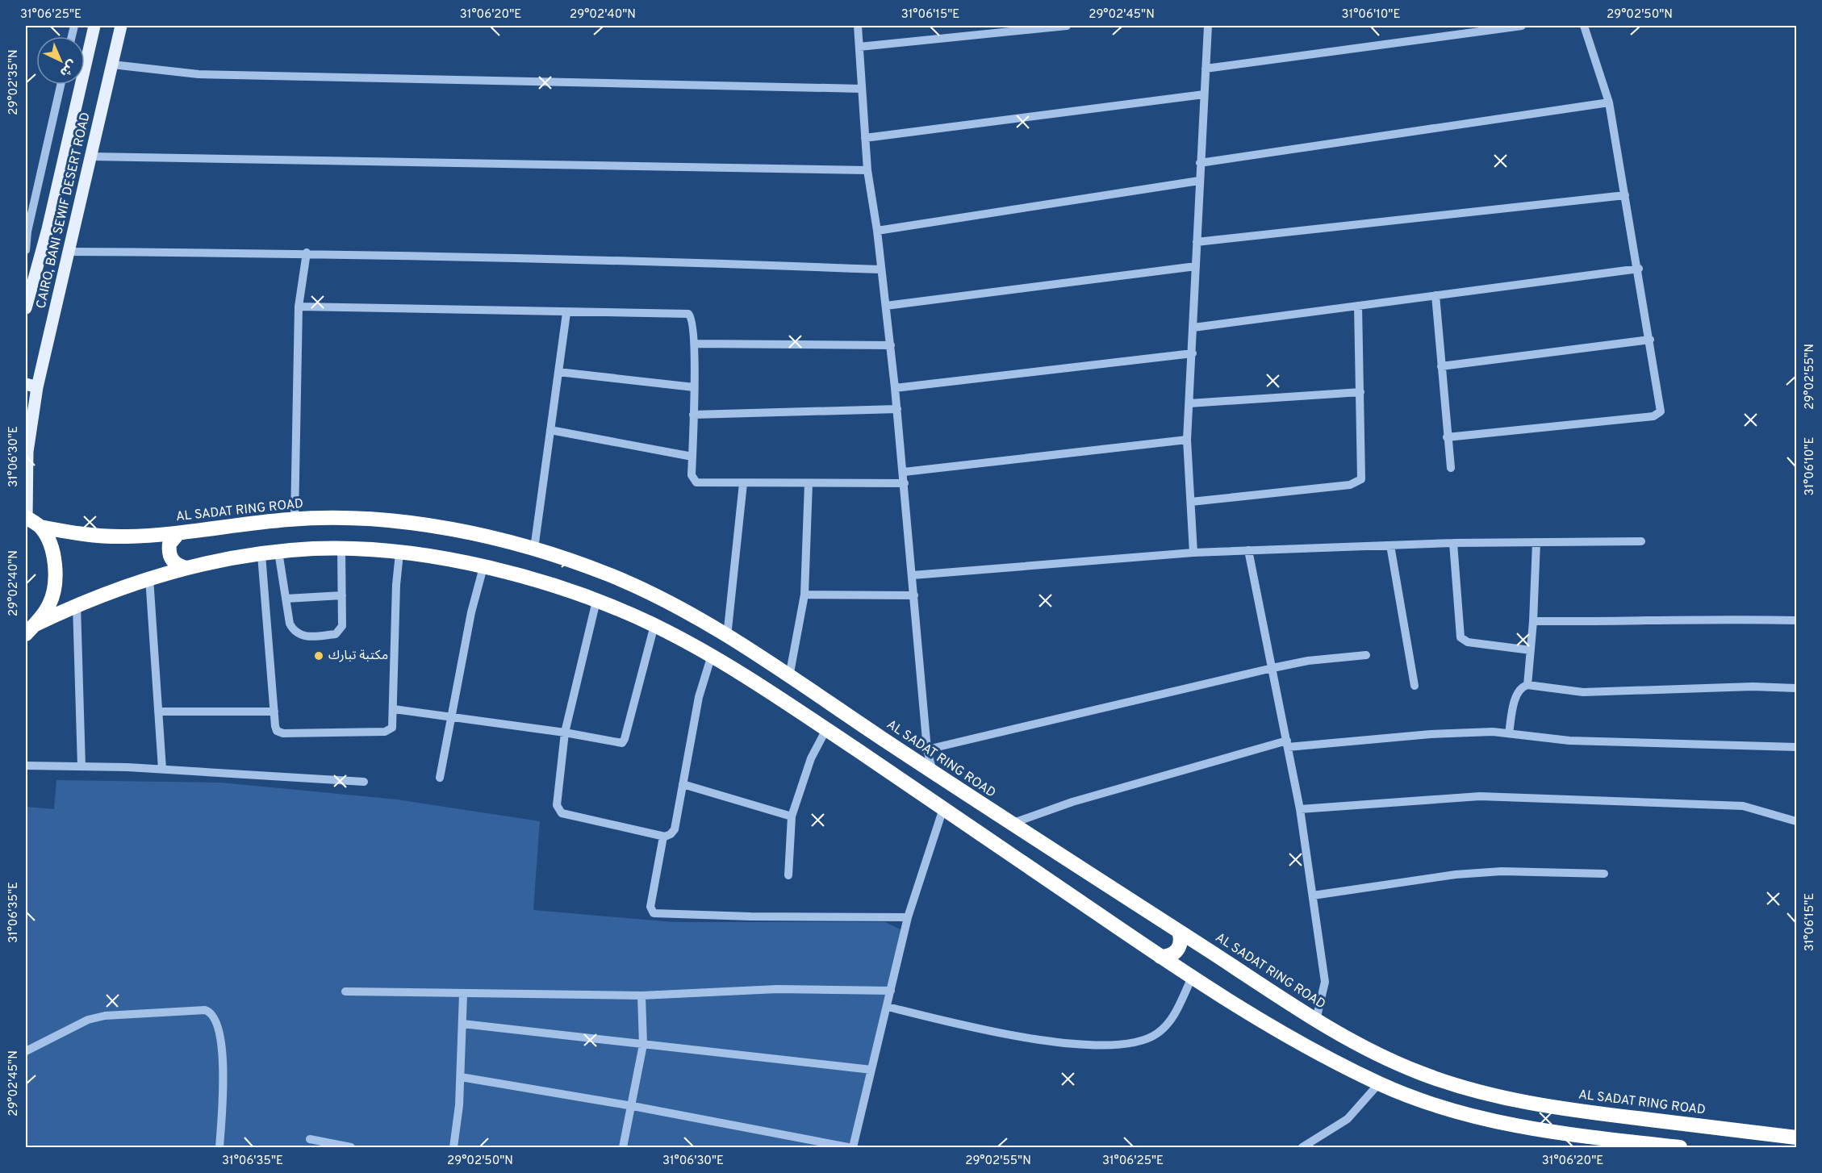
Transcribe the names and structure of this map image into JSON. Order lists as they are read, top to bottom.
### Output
{
  "streets": {
    "highway": ["AL SADAT RING ROAD"],
    "main road": ["CAIRO, BANI SEWIF DESERT ROAD"]
  },
  "places": ["مكتبة تبارك"],
  "north": "bottom right",
  "coordinates": [
    "31°06'25\"E",
    "31°06'20\"E",
    "29°02'40\"N",
    "31°06'15\"E",
    "29°02'45\"N",
    "31°06'10\"E",
    "29°02'50\"N",
    "29°02'35\"N",
    "29°02'55\"N",
    "31°06'30\"E",
    "31°06'35\"E"
  ]
}
